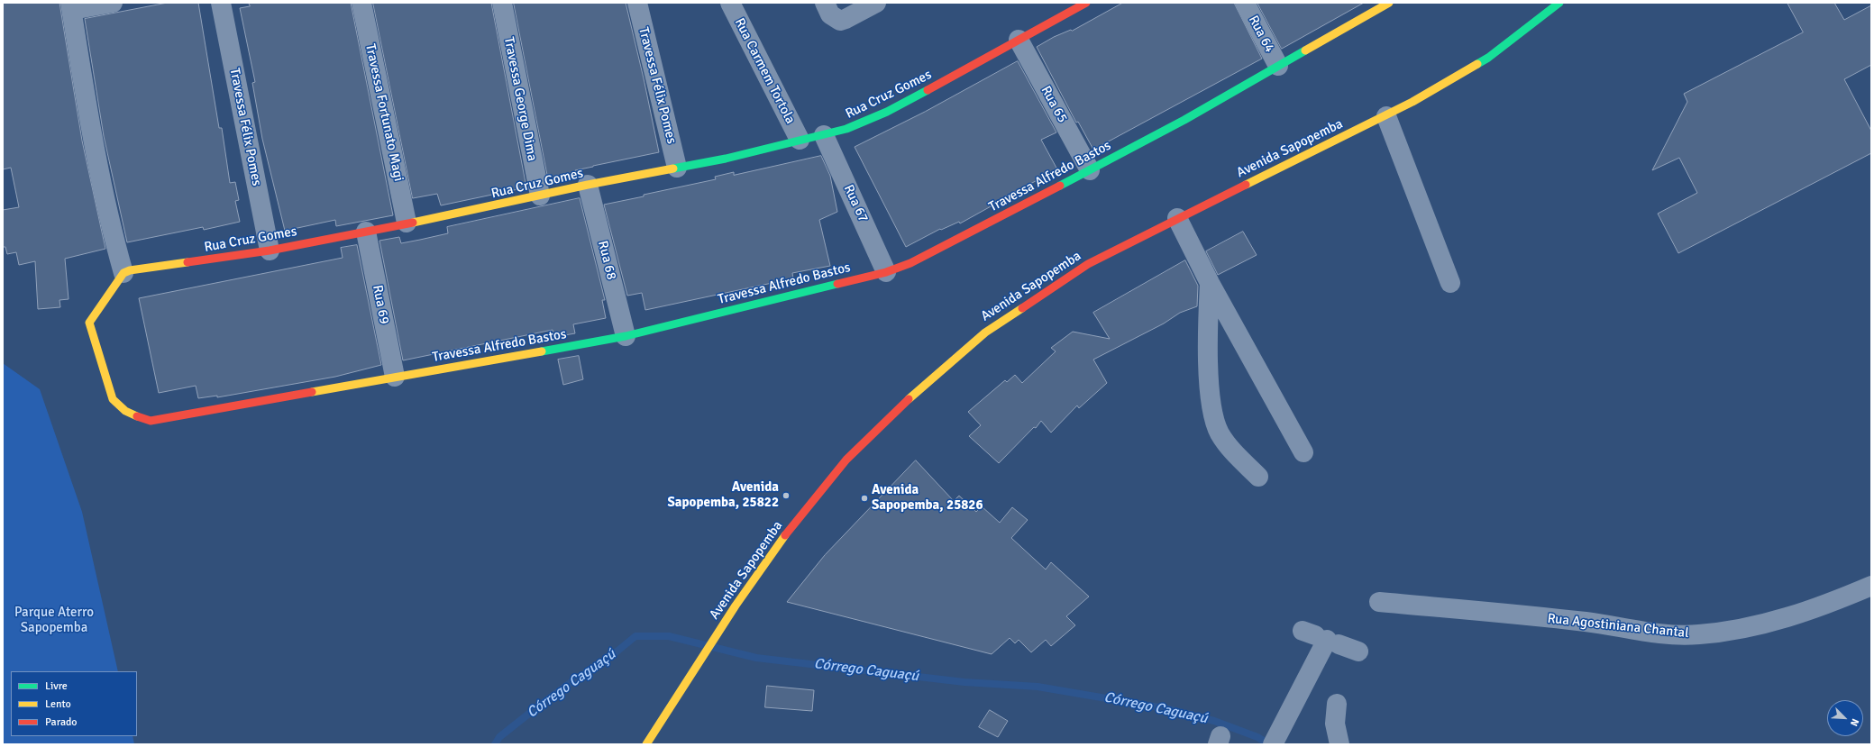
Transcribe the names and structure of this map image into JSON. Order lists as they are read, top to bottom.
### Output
{
  "streets": {
    "street": [
      "Rua 64",
      "Rua Carmem Tortola",
      "Travessa Félix Pomes",
      "Rua Cruz Gomes",
      "Travessa George Dima",
      "Rua 65",
      "Travessa Fortunato Magi",
      "Avenida Sapopemba",
      "Travessa Alfredo Bastos",
      "Rua 67",
      "Rua 68",
      "Rua 69",
      "Rua Agostiniana Chantal"
    ]
  },
  "crossings": [
    ["Rua 64", "Travessa Alfredo Bastos"],
    ["Rua Carmem Tortola", "Rua Cruz Gomes"],
    ["Travessa Félix Pomes", "Rua Cruz Gomes"],
    ["Rua Cruz Gomes", "Travessa George Dima"],
    ["Rua Cruz Gomes", "Rua 65"],
    ["Rua Cruz Gomes", "Travessa Fortunato Magi"],
    ["Rua Cruz Gomes", "Travessa Alfredo Bastos"],
    ["Rua Cruz Gomes", "Rua 67"],
    ["Rua Cruz Gomes", "Rua 68"],
    ["Rua Cruz Gomes", "Rua 69"],
    ["Rua 65", "Travessa Alfredo Bastos"],
    ["Travessa Alfredo Bastos", "Rua 67"],
    ["Travessa Alfredo Bastos", "Rua 68"],
    ["Travessa Alfredo Bastos", "Rua 69"]
  ],
  "water": ["Córrego Caguaçú"],
  "parks": ["Parque Aterro Sapopemba"],
  "places": ["Avenida Sapopemba, 25822", "Avenida Sapopemba, 25826"],
  "legend": ["Livre", "Lento", "Parado"],
  "north": "bottom right"
}
